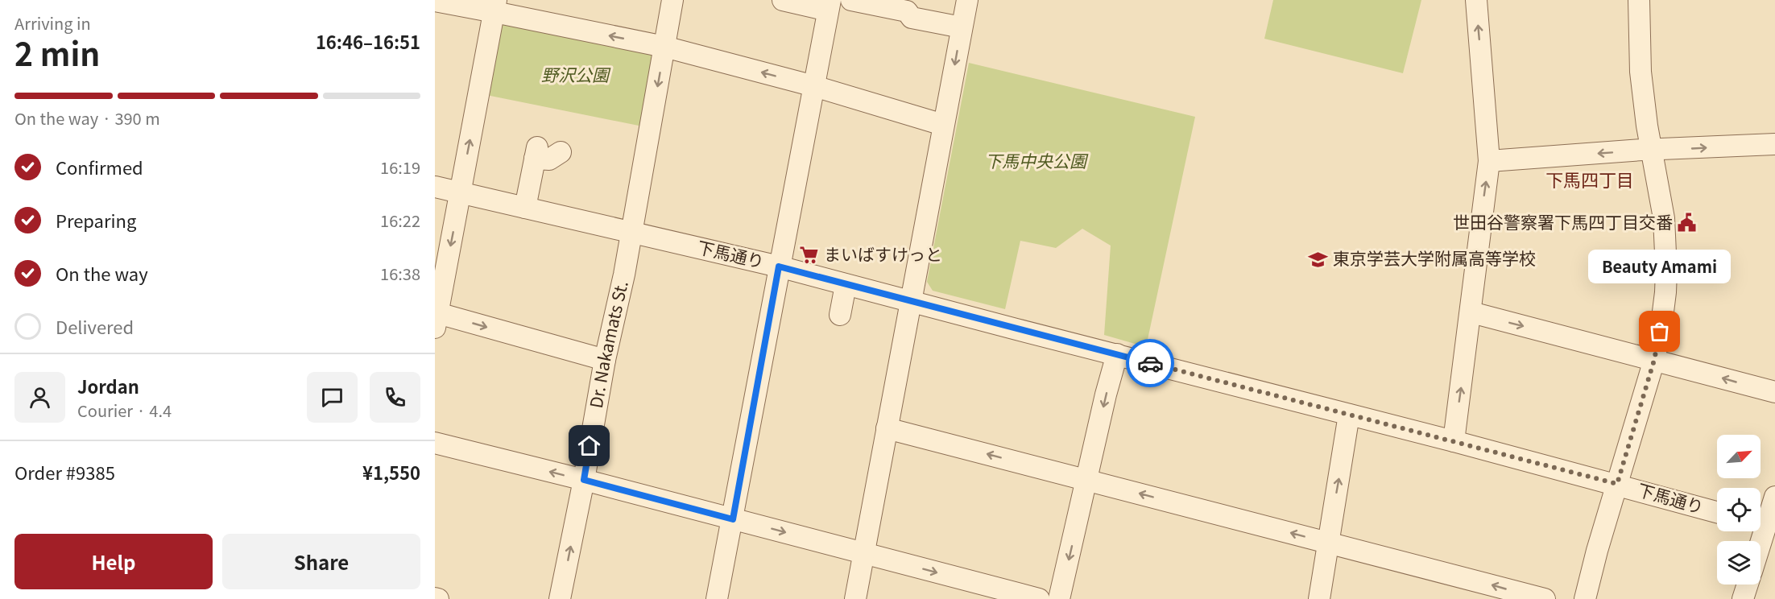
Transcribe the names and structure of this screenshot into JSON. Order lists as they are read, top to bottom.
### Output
{
  "streets": {
    "street": ["下馬通り", "Dr. Nakamats St."]
  },
  "crossings": [
    ["下馬通り", "Dr. Nakamats St."]
  ],
  "districts": ["下馬四丁目"],
  "parks": ["野沢公園", "下馬中央公園"],
  "places": {
    "public building": ["世田谷警察署下馬四丁目交番"],
    "supermarket": ["まいばすけっと"],
    "school or university": ["東京学芸大学附属高等学校"],
    "other": ["Beauty Amami"]
  },
  "north": "top right",
  "page": {
    "heading": ["2 min", "Arriving in", "16:46–16:51"],
    "panel": [
      "Jordan",
      "Courier · 4.4",
      "Order #9385",
      "¥1,550"
    ],
    "bar": "On the way · 390 m",
    "list": [
      ["Confirmed", "16:19"],
      ["Preparing", "16:22"],
      ["On the way", "16:38"],
      "Delivered"
    ],
    "bubble": "Beauty Amami",
    "buttons": ["Help", "Share"]
  }
}
